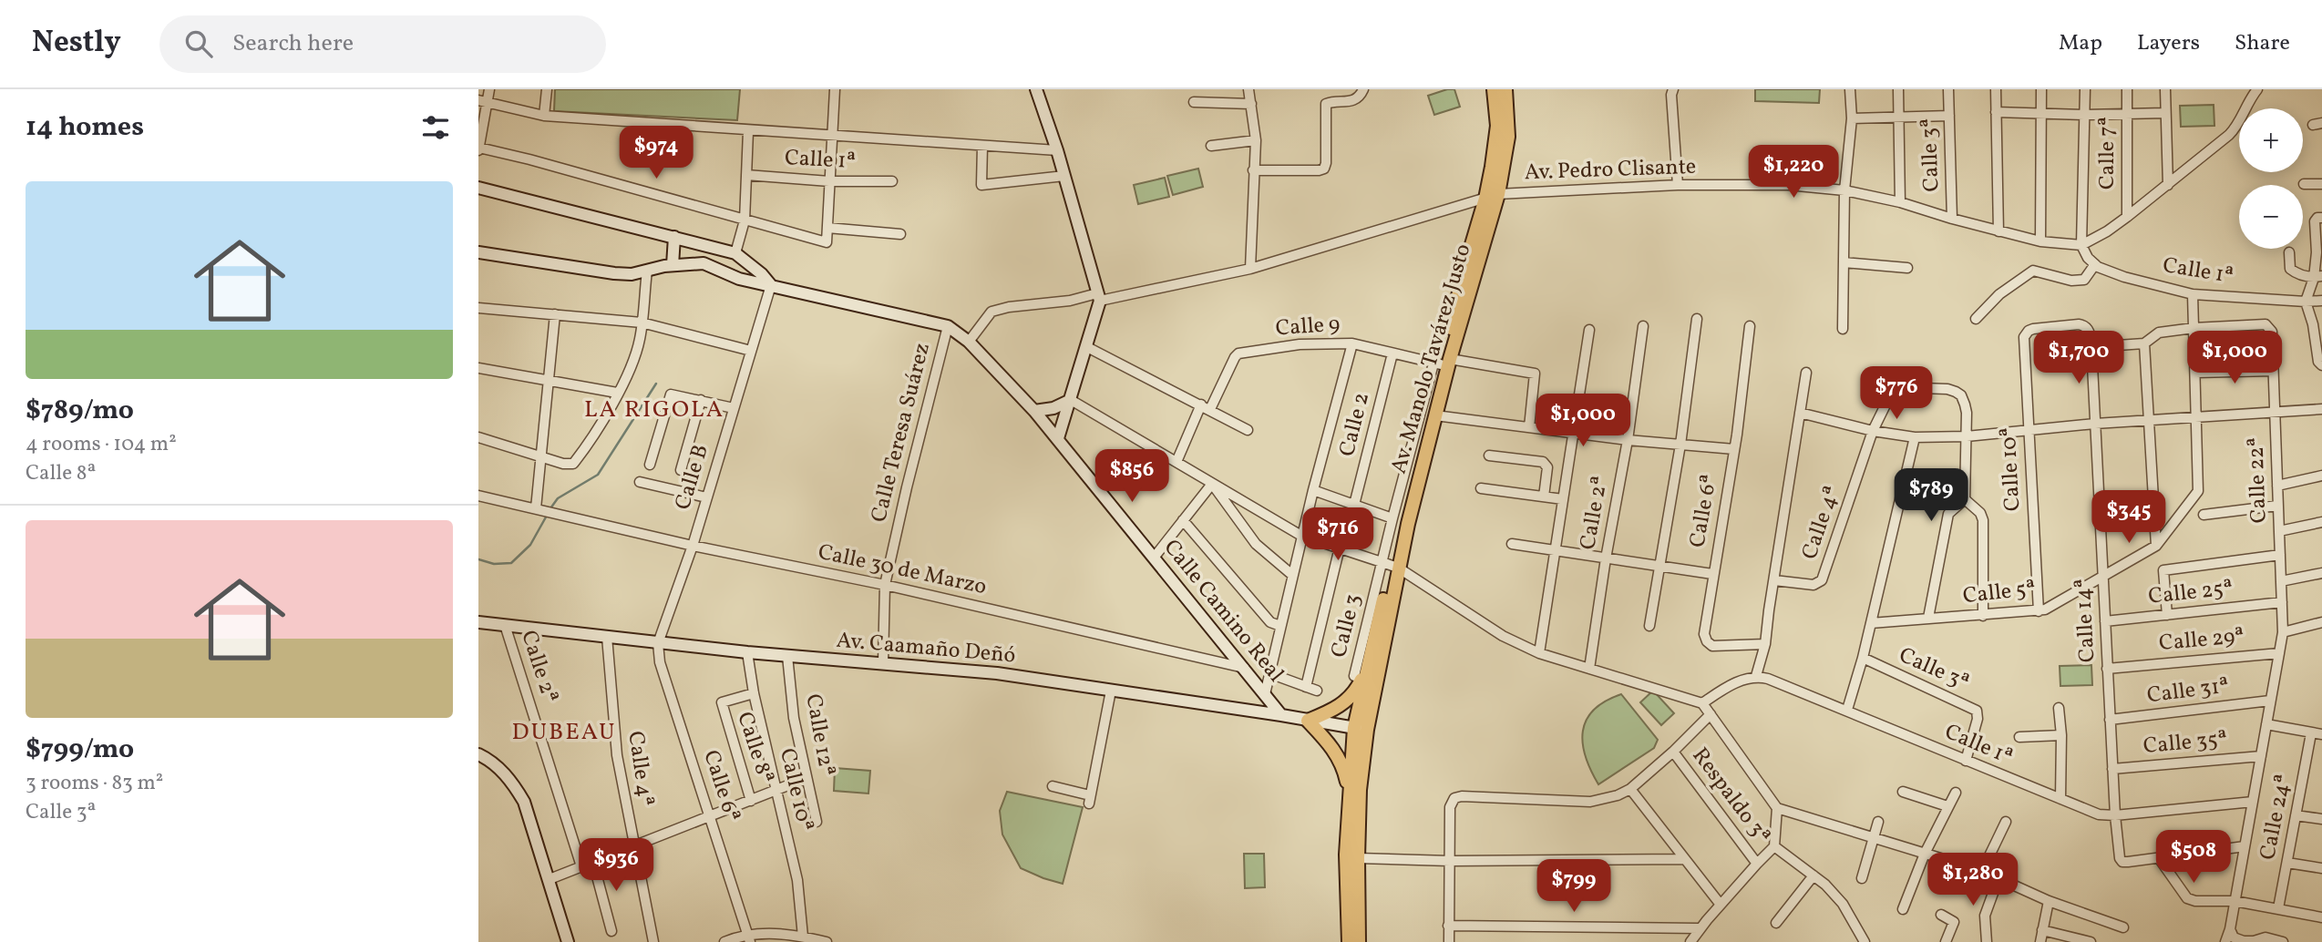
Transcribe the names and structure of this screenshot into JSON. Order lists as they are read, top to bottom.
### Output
{
  "streets": {
    "main road": ["Av. Manolo Tavárez Justo"],
    "street": [
      "Calle 7ª",
      "Calle 3ª",
      "Calle 1ª",
      "Av. Pedro Clisante",
      "Calle 9",
      "Calle 2",
      "Calle Teresa Suárez",
      "Calle 10ª",
      "Calle B",
      "Calle 22ª",
      "Calle 6ª",
      "Calle 2ª",
      "Calle 4ª",
      "Calle 30 de Marzo",
      "Calle 5ª",
      "Calle 25ª",
      "Calle Camino Real",
      "Calle 14ª",
      "Calle 3",
      "Calle 29ª",
      "Av. Caamaño Deñó",
      "Calle 31ª",
      "Calle 12ª",
      "Calle 35ª",
      "Calle 8ª",
      "Respaldo 3ª",
      "Calle 24ª"
    ]
  },
  "crossings": [
    ["Calle 3ª", "Calle 1ª"],
    ["Calle 3ª", "Av. Pedro Clisante"],
    ["Calle 1ª", "Calle 5ª"],
    ["Calle 1ª", "Calle 14ª"],
    ["Av. Pedro Clisante", "Av. Manolo Tavárez Justo"],
    ["Av. Pedro Clisante", "Calle Camino Real"],
    ["Calle 9", "Av. Manolo Tavárez Justo"],
    ["Calle 9", "Calle 2"],
    ["Calle 9", "Calle 3"],
    ["Av. Manolo Tavárez Justo", "Calle 3"],
    ["Av. Manolo Tavárez Justo", "Av. Caamaño Deñó"],
    ["Calle Teresa Suárez", "Calle 30 de Marzo"],
    ["Calle Teresa Suárez", "Calle Camino Real"],
    ["Calle Teresa Suárez", "Av. Caamaño Deñó"],
    ["Calle 10ª", "Calle 5ª"],
    ["Calle 10ª", "Calle 14ª"],
    ["Calle 10ª", "Av. Caamaño Deñó"],
    ["Calle 10ª", "Calle 8ª"],
    ["Calle B", "Calle 6ª"],
    ["Calle B", "Calle 30 de Marzo"],
    ["Calle B", "Calle Camino Real"],
    ["Calle B", "Av. Caamaño Deñó"],
    ["Calle 22ª", "Calle 5ª"],
    ["Calle 22ª", "Calle 25ª"],
    ["Calle 6ª", "Av. Caamaño Deñó"],
    ["Calle 2ª", "Av. Caamaño Deñó"],
    ["Calle 4ª", "Av. Caamaño Deñó"],
    ["Calle 30 de Marzo", "Calle Camino Real"],
    ["Calle 5ª", "Calle 14ª"],
    ["Calle 25ª", "Calle 14ª"],
    ["Calle Camino Real", "Av. Caamaño Deñó"],
    ["Calle 14ª", "Calle 29ª"],
    ["Calle 14ª", "Calle 31ª"],
    ["Calle 14ª", "Calle 35ª"],
    ["Av. Caamaño Deñó", "Calle 12ª"]
  ],
  "districts": ["LA RIGOLA", "DUBEAU"],
  "page": {
    "header": "Nestly",
    "search": "Search here",
    "nav": ["Map", "Layers", "Share"],
    "heading": "14 homes",
    "map_buttons": ["+", "−"],
    "price": [
      "$974",
      "$1,220",
      "$1,700",
      "$1,000",
      "$776",
      "$1,000",
      "$856",
      "$789",
      "$345",
      "$716",
      "$508",
      "$936",
      "$1,280",
      "$799"
    ],
    "list": [
      {
        "name": "$789/mo",
        "note": "4 rooms · 104 m² · Calle 8ª"
      },
      {
        "name": "$799/mo",
        "note": "3 rooms · 83 m² · Calle 3ª"
      }
    ]
  }
}
